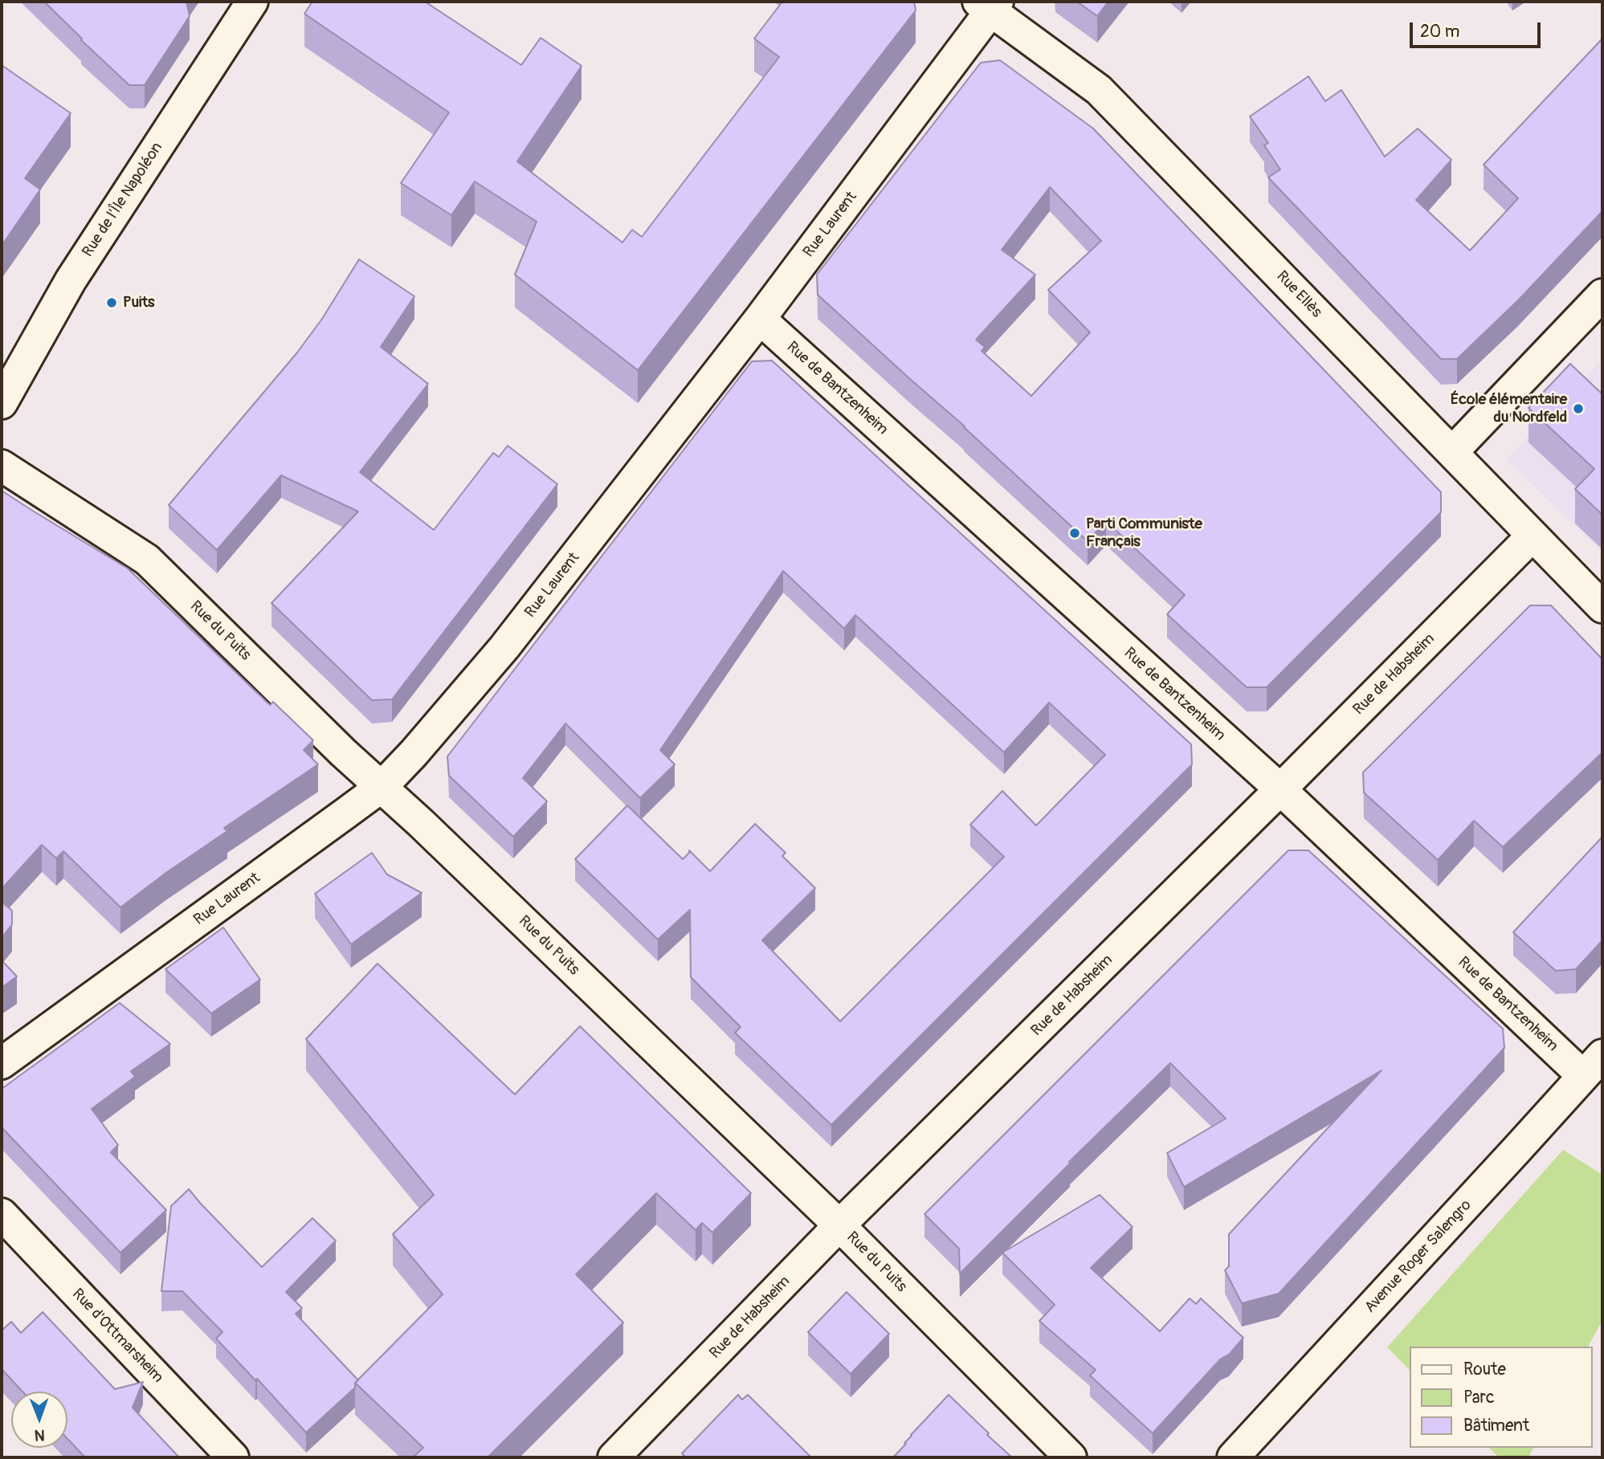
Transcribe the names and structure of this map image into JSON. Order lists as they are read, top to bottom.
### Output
{
  "streets": {
    "street": [
      "Rue de l'Île Napoléon",
      "Rue Laurent",
      "Rue Ellès",
      "Rue de Bantzenheim",
      "Rue du Puits",
      "Rue de Habsheim",
      "Avenue Roger Salengro",
      "Rue d'Ottmarsheim"
    ]
  },
  "crossings": [
    ["Rue Laurent", "Rue Ellès"],
    ["Rue Laurent", "Rue de Bantzenheim"],
    ["Rue Laurent", "Rue du Puits"],
    ["Rue Ellès", "Rue de Habsheim"],
    ["Rue de Bantzenheim", "Rue de Habsheim"],
    ["Rue de Bantzenheim", "Avenue Roger Salengro"],
    ["Rue du Puits", "Rue de Habsheim"]
  ],
  "places": ["Puits", "École élémentaire du Nordfeld", "Parti Communiste Français"],
  "legend": ["Route", "Parc", "Bâtiment"],
  "scale_bar": "20 m",
  "north": "bottom"
}
